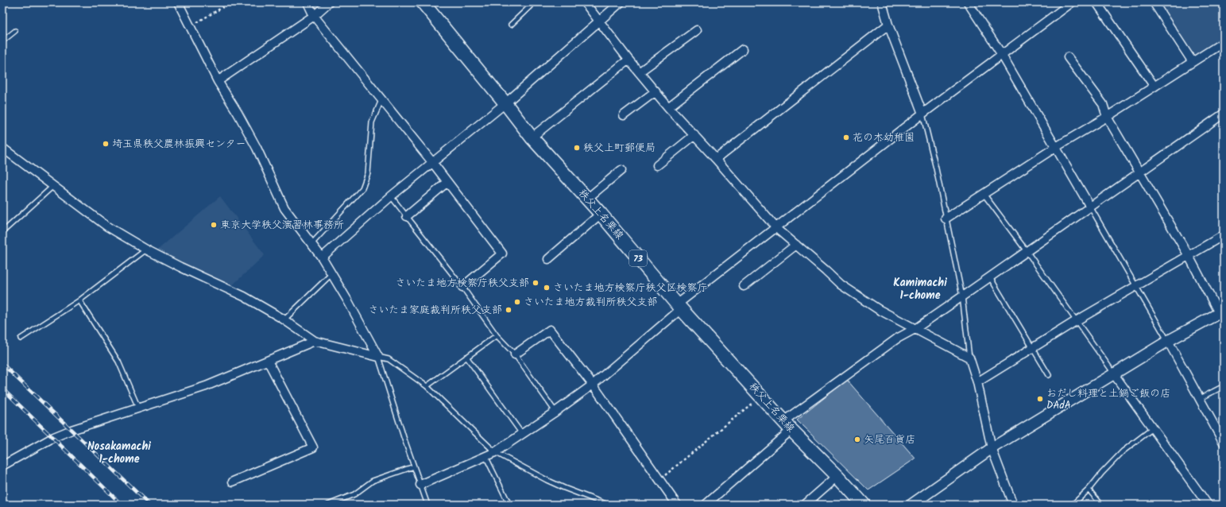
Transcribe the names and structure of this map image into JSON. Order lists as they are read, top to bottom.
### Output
{
  "streets": {
    "main road": ["秩父上名栗線", "73"]
  },
  "districts": ["Kamimachi 1-chome", "Nosakamachi 1-chome"],
  "places": [
    "花の木幼稚園",
    "埼玉県秩父農林振興センター",
    "秩父上町郵便局",
    "東京大学秩父演習林事務所",
    "さいたま地方検察庁秩父支部",
    "さいたま地方検察庁秩父区検察庁",
    "さいたま地方裁判所秩父支部",
    "さいたま家庭裁判所秩父支部",
    "おだし料理と土鍋ご飯の店 DAdA",
    "矢尾百貨店"
  ]
}
